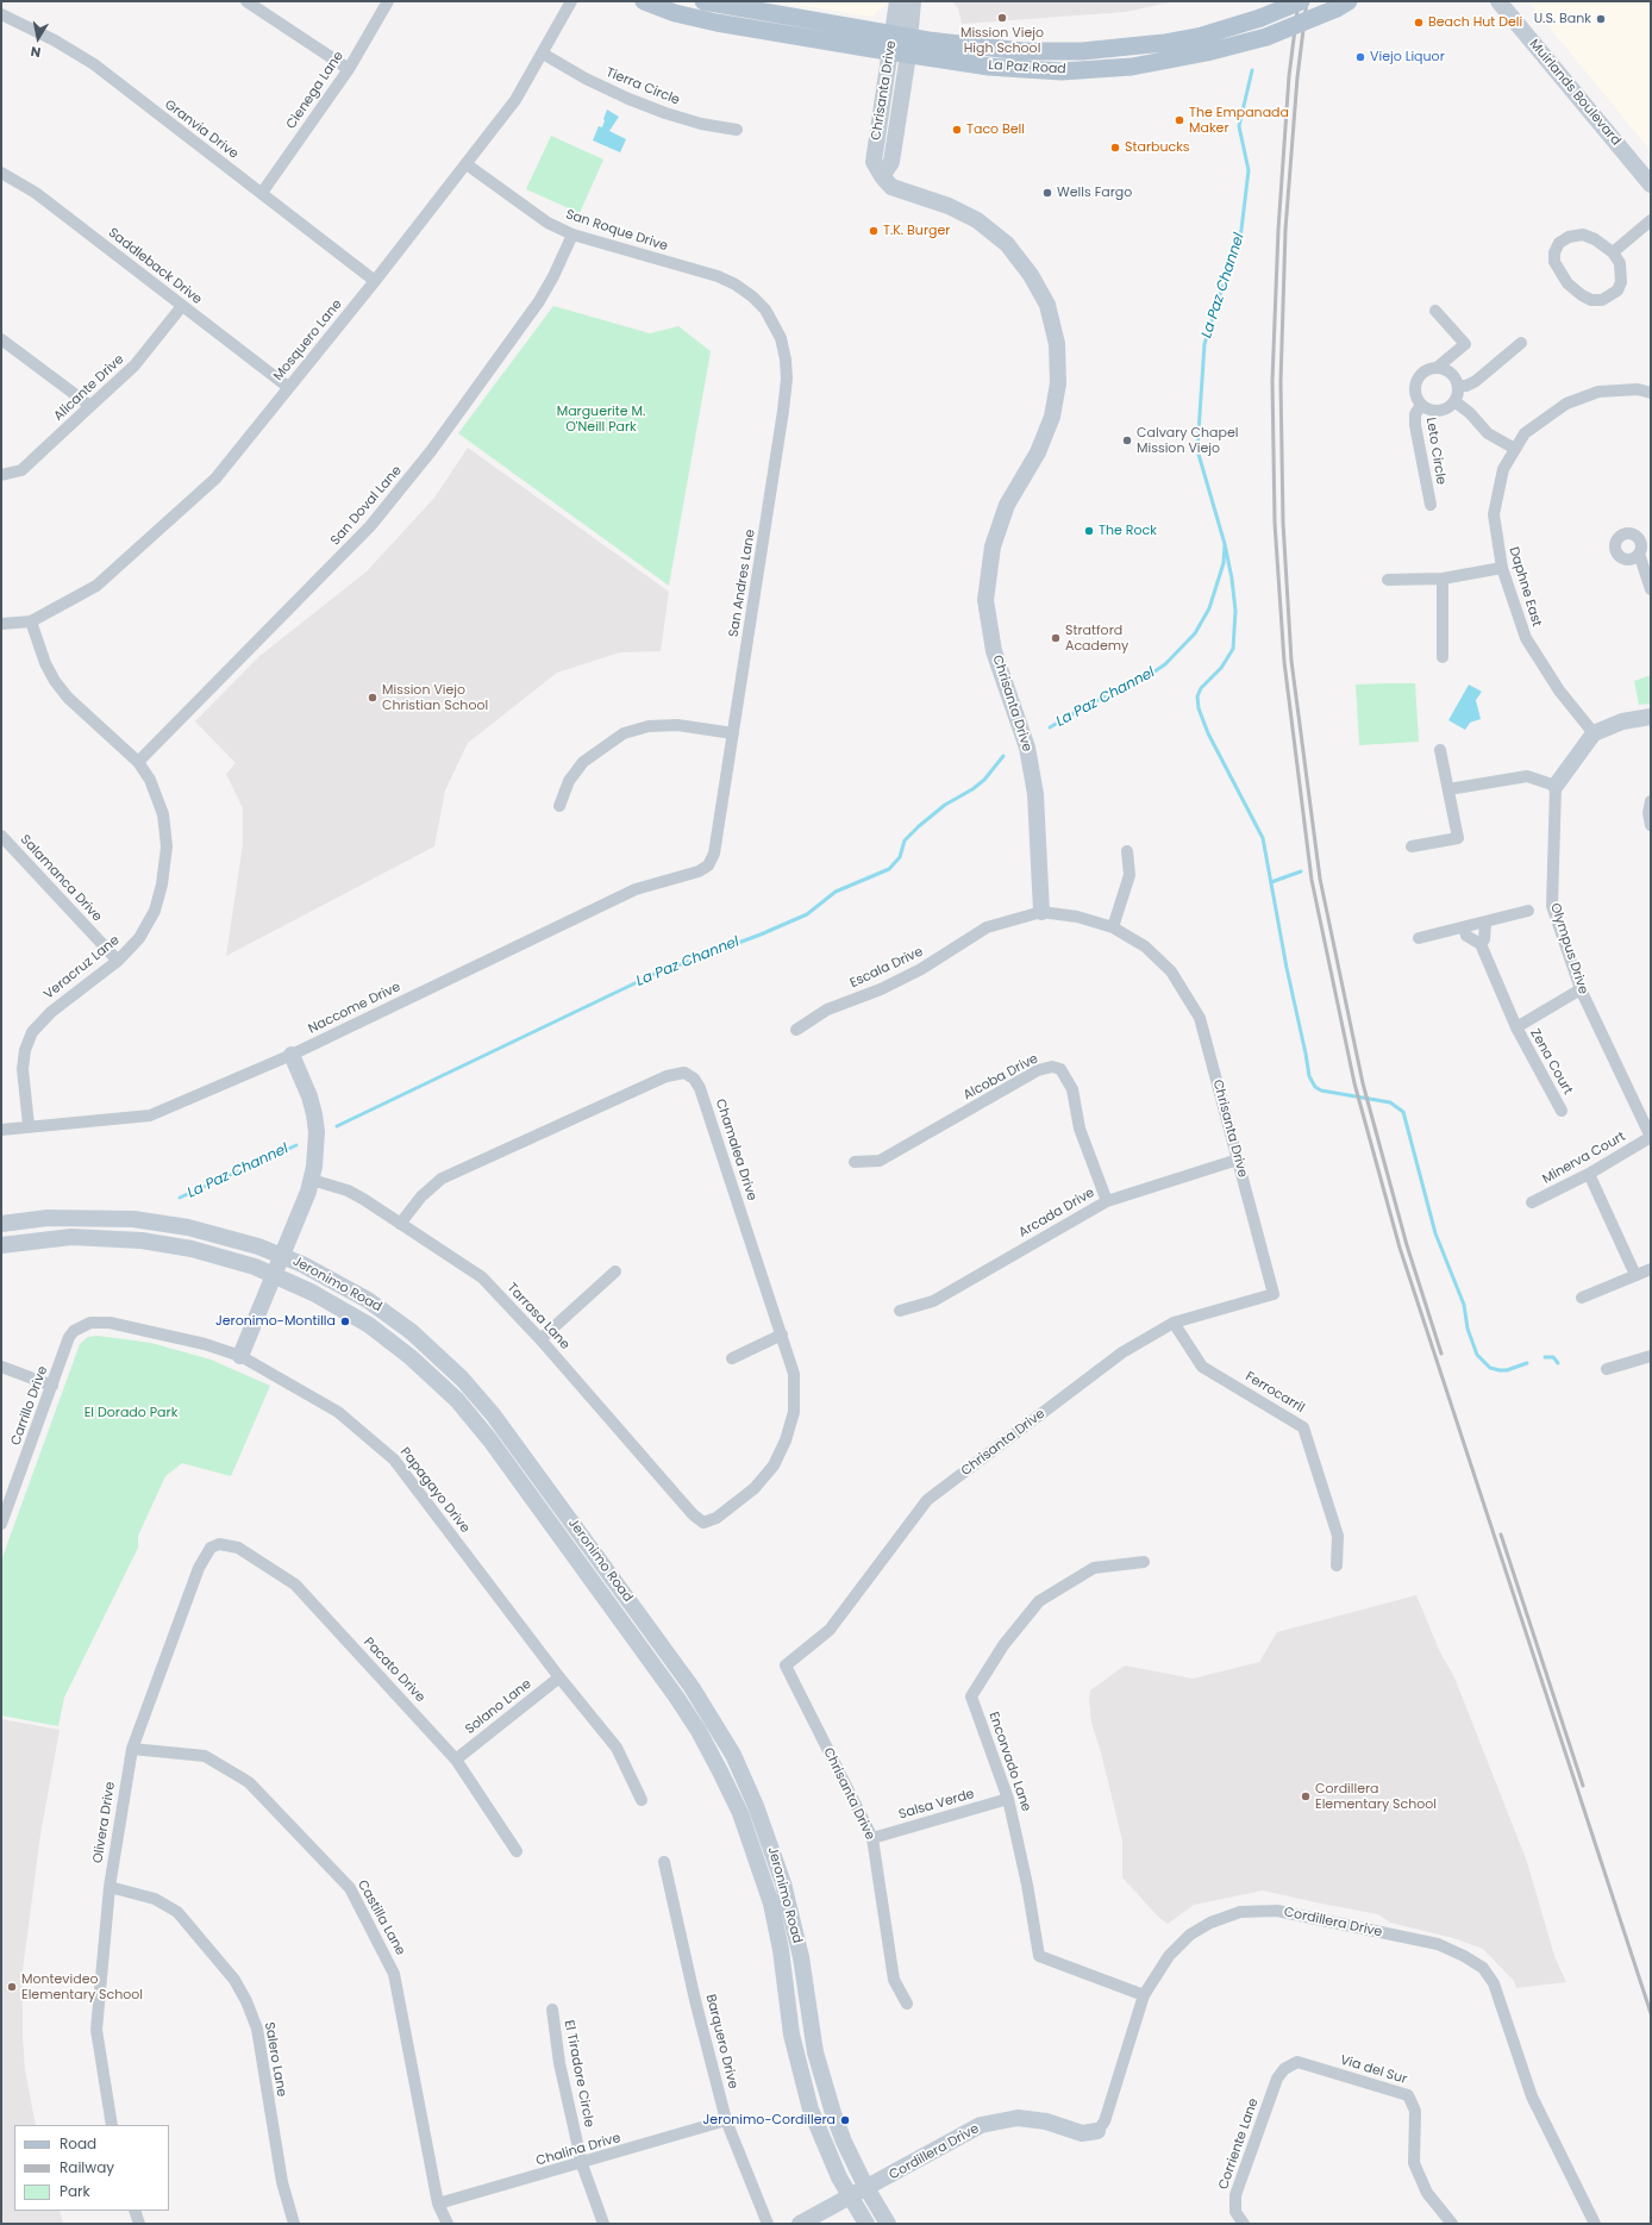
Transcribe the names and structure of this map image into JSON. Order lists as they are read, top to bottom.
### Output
{
  "streets": {
    "main road": [
      "La Paz Road",
      "Chrisanta Drive",
      "Muirlands Boulevard",
      "Jeronimo Road",
      "Cordillera Drive"
    ],
    "street": [
      "Tierra Circle",
      "Cienega Lane",
      "Granvia Drive",
      "San Roque Drive",
      "Saddleback Drive",
      "Mosquero Lane",
      "Alicante Drive",
      "Leto Circle",
      "San Doval Lane",
      "San Andres Lane",
      "Daphne East",
      "Salamanca Drive",
      "Olympus Drive",
      "Veracruz Lane",
      "Escala Drive",
      "Naccome Drive",
      "Zena Court",
      "Alcoba Drive",
      "Chamalea Drive",
      "Minerva Court",
      "Arcada Drive",
      "Tarrasa Lane",
      "Ferrocarril",
      "Carrillo Drive",
      "Papagayo Drive",
      "Pacato Drive",
      "Solano Lane",
      "Encorvado Lane",
      "Salsa Verde",
      "Olivera Drive",
      "Castilla Lane",
      "Barquero Drive",
      "Salero Lane",
      "Via del Sur",
      "El Tiradore Circle",
      "Corriente Lane",
      "Chalina Drive"
    ]
  },
  "crossings": [
    ["La Paz Road", "Chrisanta Drive"],
    ["Tierra Circle", "Mosquero Lane"],
    ["Cienega Lane", "Granvia Drive"],
    ["Chrisanta Drive", "Escala Drive"],
    ["Chrisanta Drive", "Arcada Drive"],
    ["Chrisanta Drive", "Ferrocarril"],
    ["Chrisanta Drive", "Salsa Verde"],
    ["Granvia Drive", "Mosquero Lane"],
    ["San Roque Drive", "Mosquero Lane"],
    ["San Roque Drive", "San Doval Lane"],
    ["San Roque Drive", "San Andres Lane"],
    ["Saddleback Drive", "Mosquero Lane"],
    ["Saddleback Drive", "Alicante Drive"],
    ["Mosquero Lane", "Veracruz Lane"],
    ["San Doval Lane", "Veracruz Lane"],
    ["San Andres Lane", "Naccome Drive"],
    ["Salamanca Drive", "Veracruz Lane"],
    ["Olympus Drive", "Zena Court"],
    ["Olympus Drive", "Minerva Court"],
    ["Veracruz Lane", "Naccome Drive"],
    ["Alcoba Drive", "Arcada Drive"],
    ["Chamalea Drive", "Tarrasa Lane"],
    ["Jeronimo Road", "Cordillera Drive"],
    ["Carrillo Drive", "Papagayo Drive"],
    ["Papagayo Drive", "Solano Lane"],
    ["Pacato Drive", "Solano Lane"],
    ["Pacato Drive", "Olivera Drive"],
    ["Encorvado Lane", "Salsa Verde"],
    ["Encorvado Lane", "Cordillera Drive"],
    ["Olivera Drive", "Castilla Lane"],
    ["Olivera Drive", "Salero Lane"],
    ["Castilla Lane", "Chalina Drive"],
    ["Barquero Drive", "Chalina Drive"],
    ["Via del Sur", "Corriente Lane"],
    ["El Tiradore Circle", "Chalina Drive"]
  ],
  "water": ["La Paz Channel"],
  "parks": ["Marguerite M. O'Neill Park", "El Dorado Park"],
  "places": [
    "Mission Viejo High School",
    "U.S. Bank",
    "Beach Hut Deli",
    "Viejo Liquor",
    "The Empanada Maker",
    "Taco Bell",
    "Starbucks",
    "Wells Fargo",
    "T.K. Burger",
    "Calvary Chapel Mission Viejo",
    "The Rock",
    "Stratford Academy",
    "Mission Viejo Christian School",
    "Jeronimo-Montilla",
    "Cordillera Elementary School",
    "Montevideo Elementary School",
    "Jeronimo-Cordillera"
  ],
  "legend": ["Road", "Railway", "Park"],
  "north": "bottom"
}
